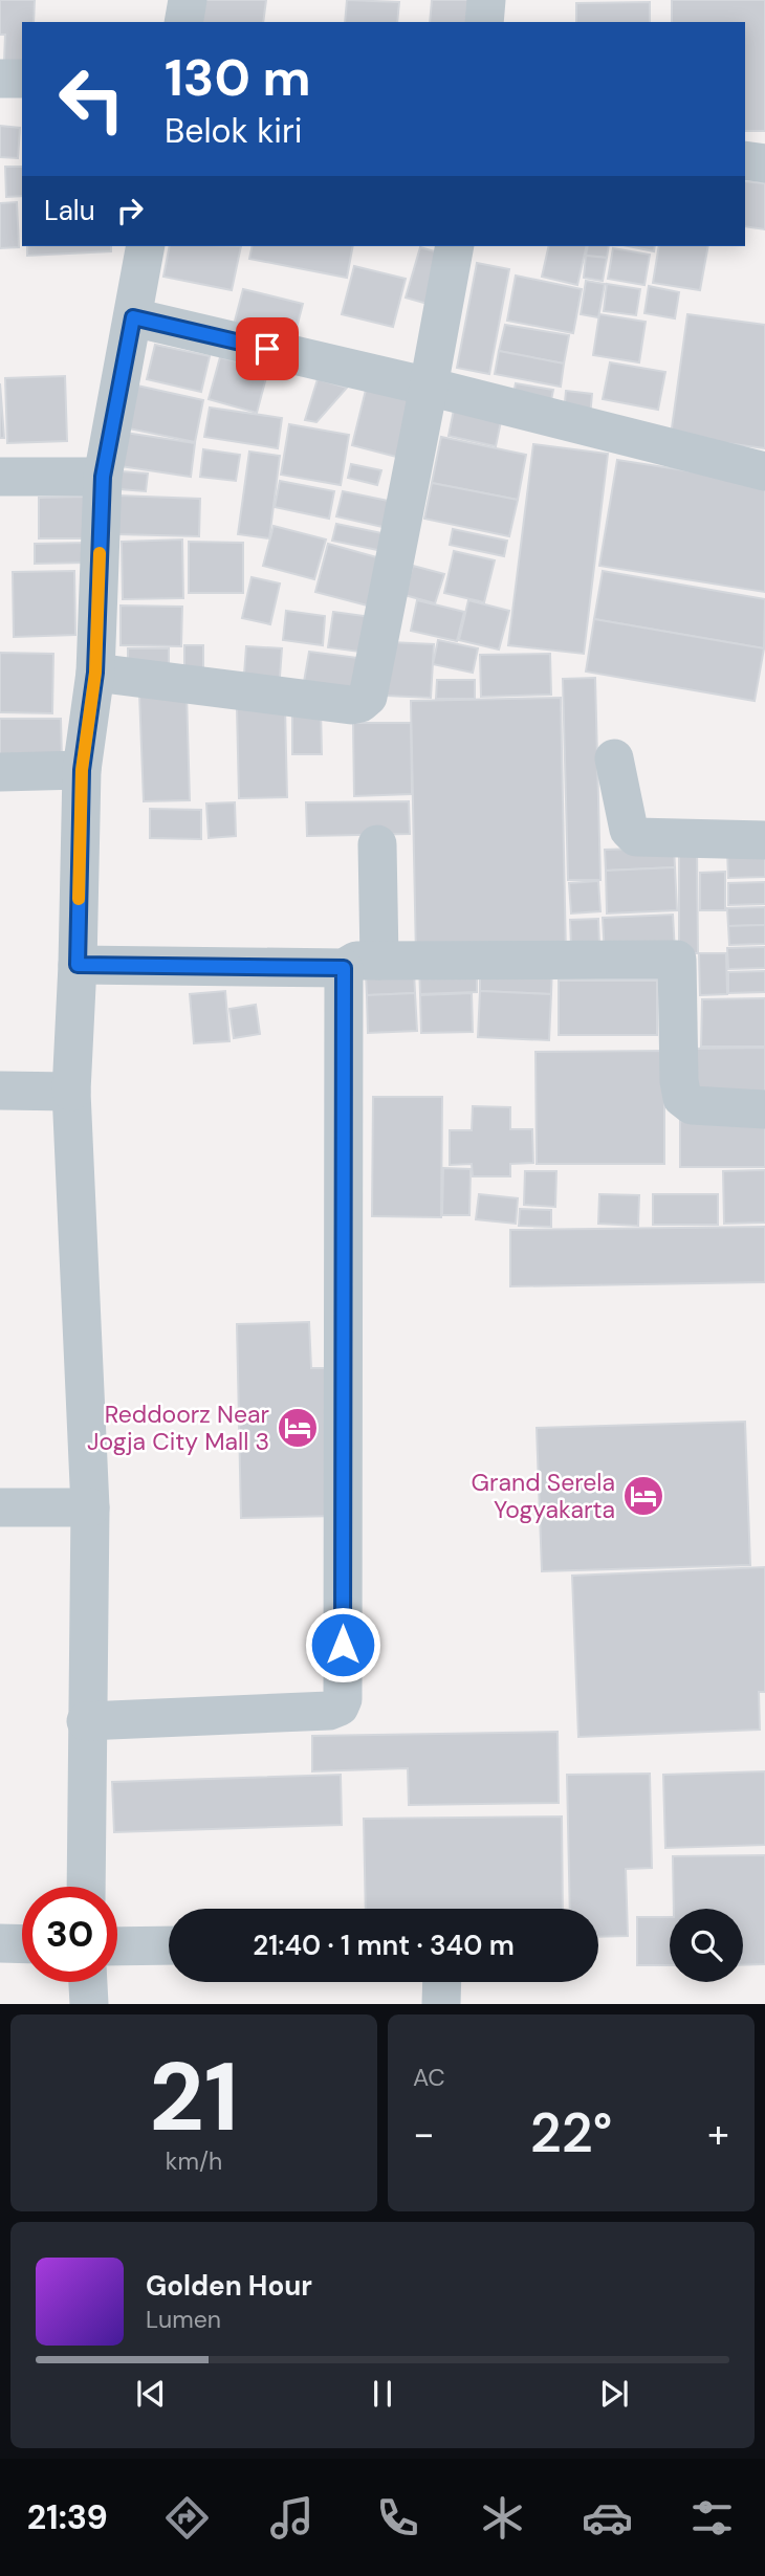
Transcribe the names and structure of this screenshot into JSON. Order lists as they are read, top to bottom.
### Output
{
  "places": {
    "hotel": ["Reddoorz Near Jogja City Mall 3", "Grand Serela Yogyakarta"]
  },
  "page": {
    "turn": ["130 m", "Belok kiri"],
    "then": "Lalu",
    "limit": "30",
    "trip": "21:40 · 1 mnt · 340 m",
    "tile": [
      ["21", "km/h"],
      "AC"
    ],
    "heat": ["−", "22°", "+"],
    "song": ["Golden Hour", "Lumen"],
    "tabs": "21:39"
  }
}
